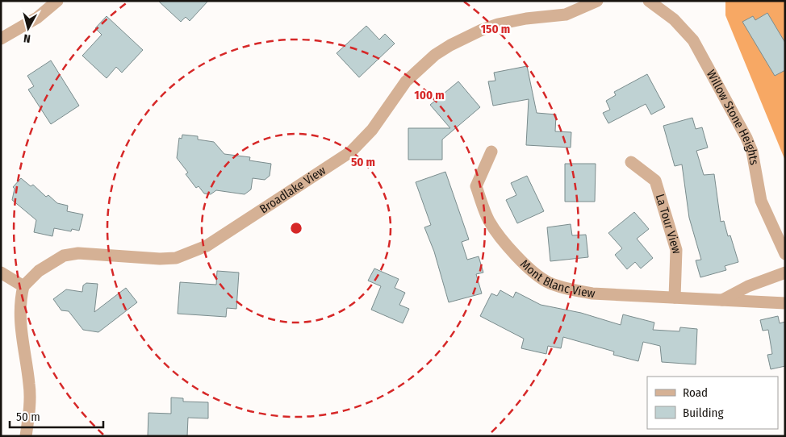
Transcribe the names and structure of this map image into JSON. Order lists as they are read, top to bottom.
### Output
{
  "streets": {
    "street": [
      "Willow Stone Heights",
      "Broadlake View",
      "La Tour View",
      "Mont Blanc View"
    ]
  },
  "crossings": [
    ["La Tour View", "Mont Blanc View"]
  ],
  "legend": ["Road", "Building"],
  "scale_bar": "50 m",
  "north": "bottom",
  "rings": ["150 m", "100 m", "50 m"]
}
